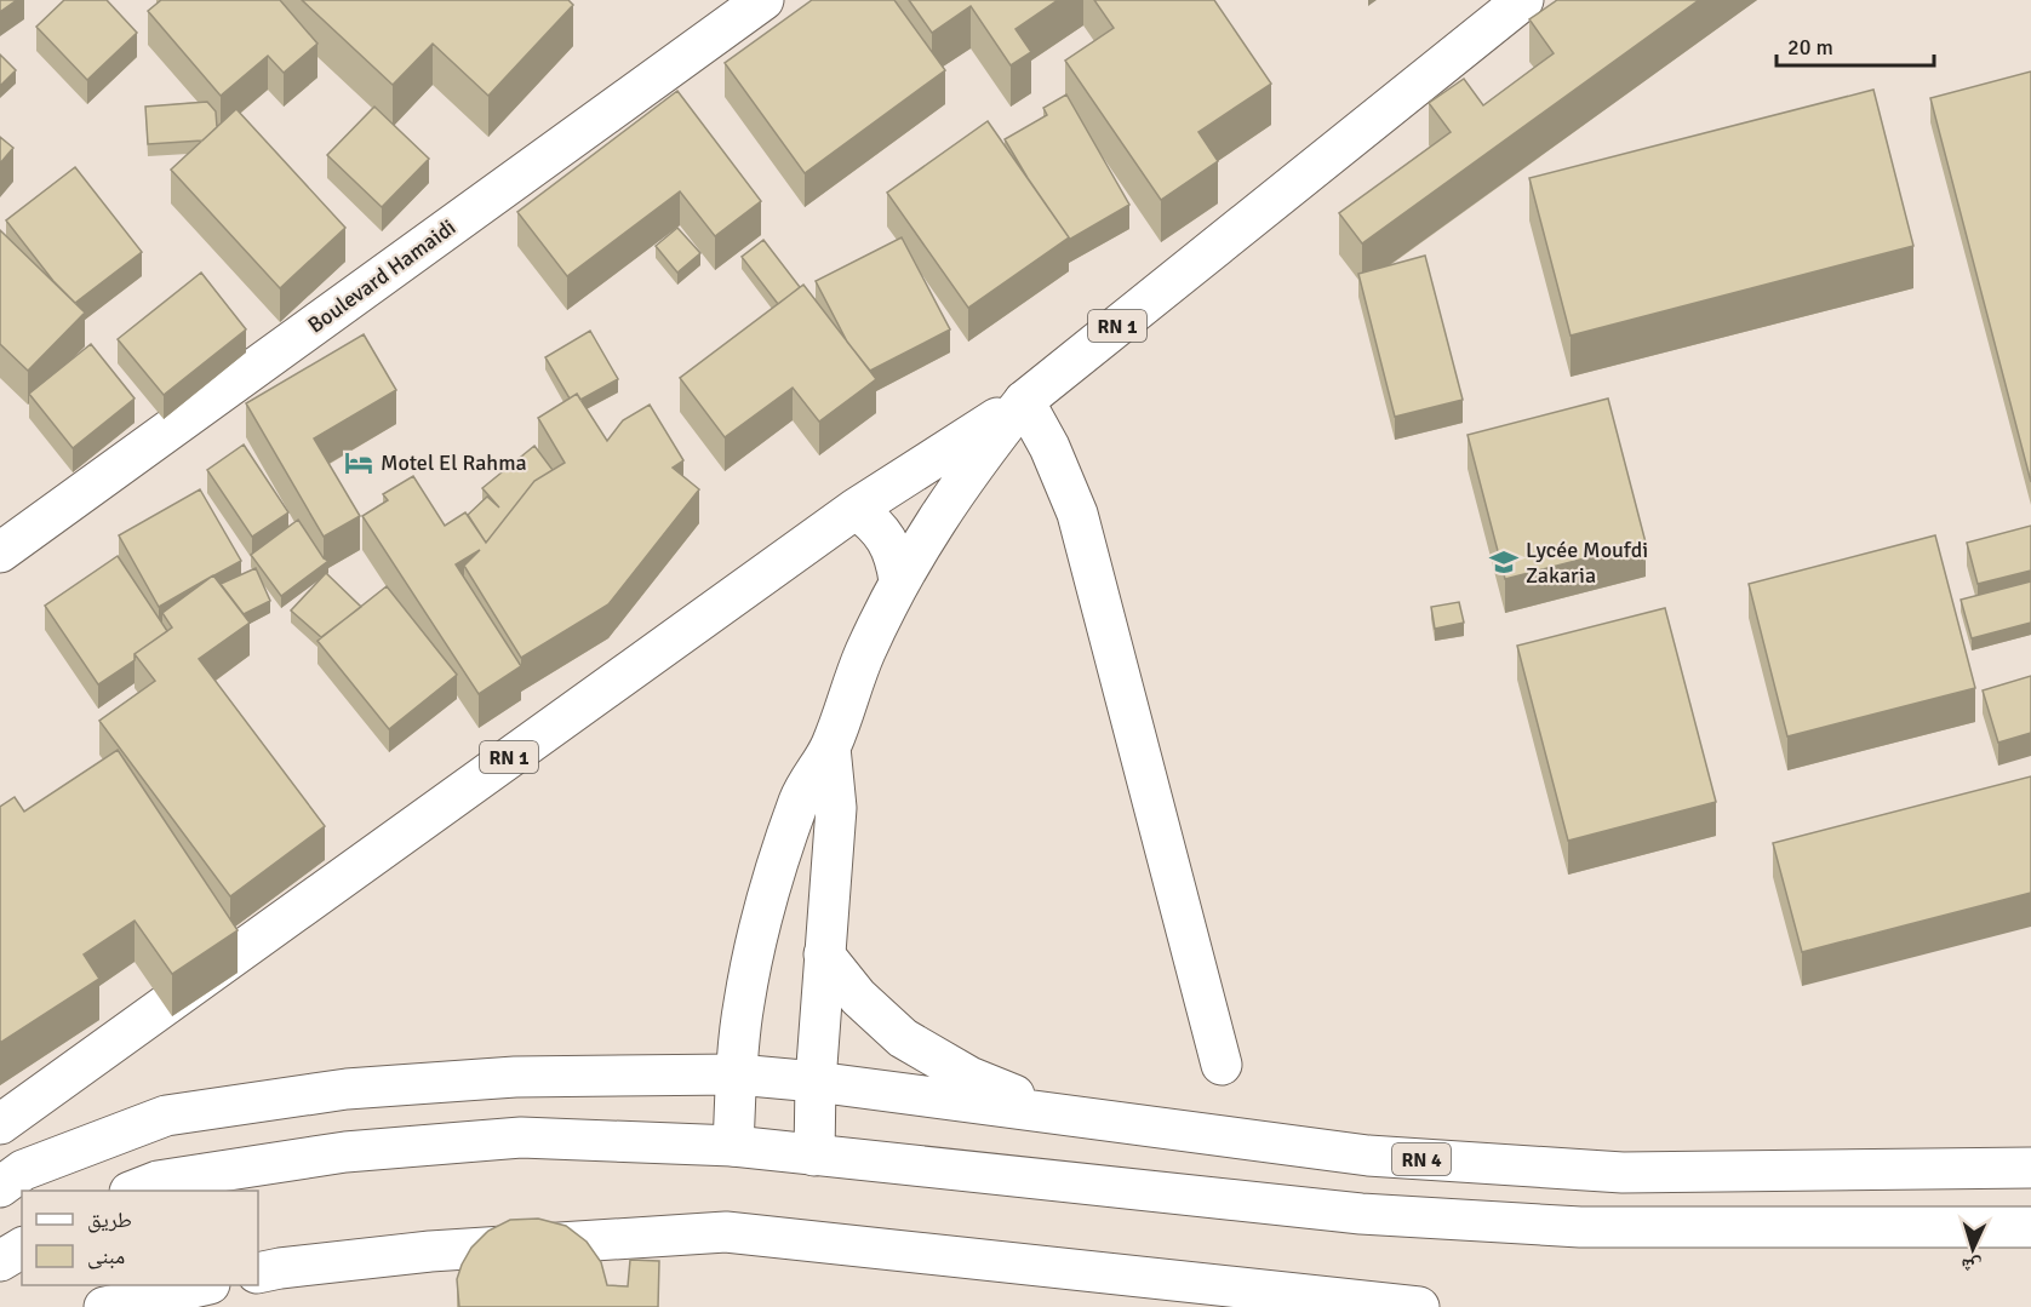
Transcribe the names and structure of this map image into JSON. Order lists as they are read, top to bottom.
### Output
{
  "streets": {
    "main road": ["Boulevard Hamaidi", "RN 1", "RN 4"]
  },
  "crossings": [
    ["RN 1", "RN 4"]
  ],
  "places": {
    "hotel": ["Motel El Rahma"],
    "school or university": ["Lycée Moufdi Zakaria"]
  },
  "legend": ["طريق", "مبنى"],
  "scale_bar": "20 m",
  "north": "bottom"
}
